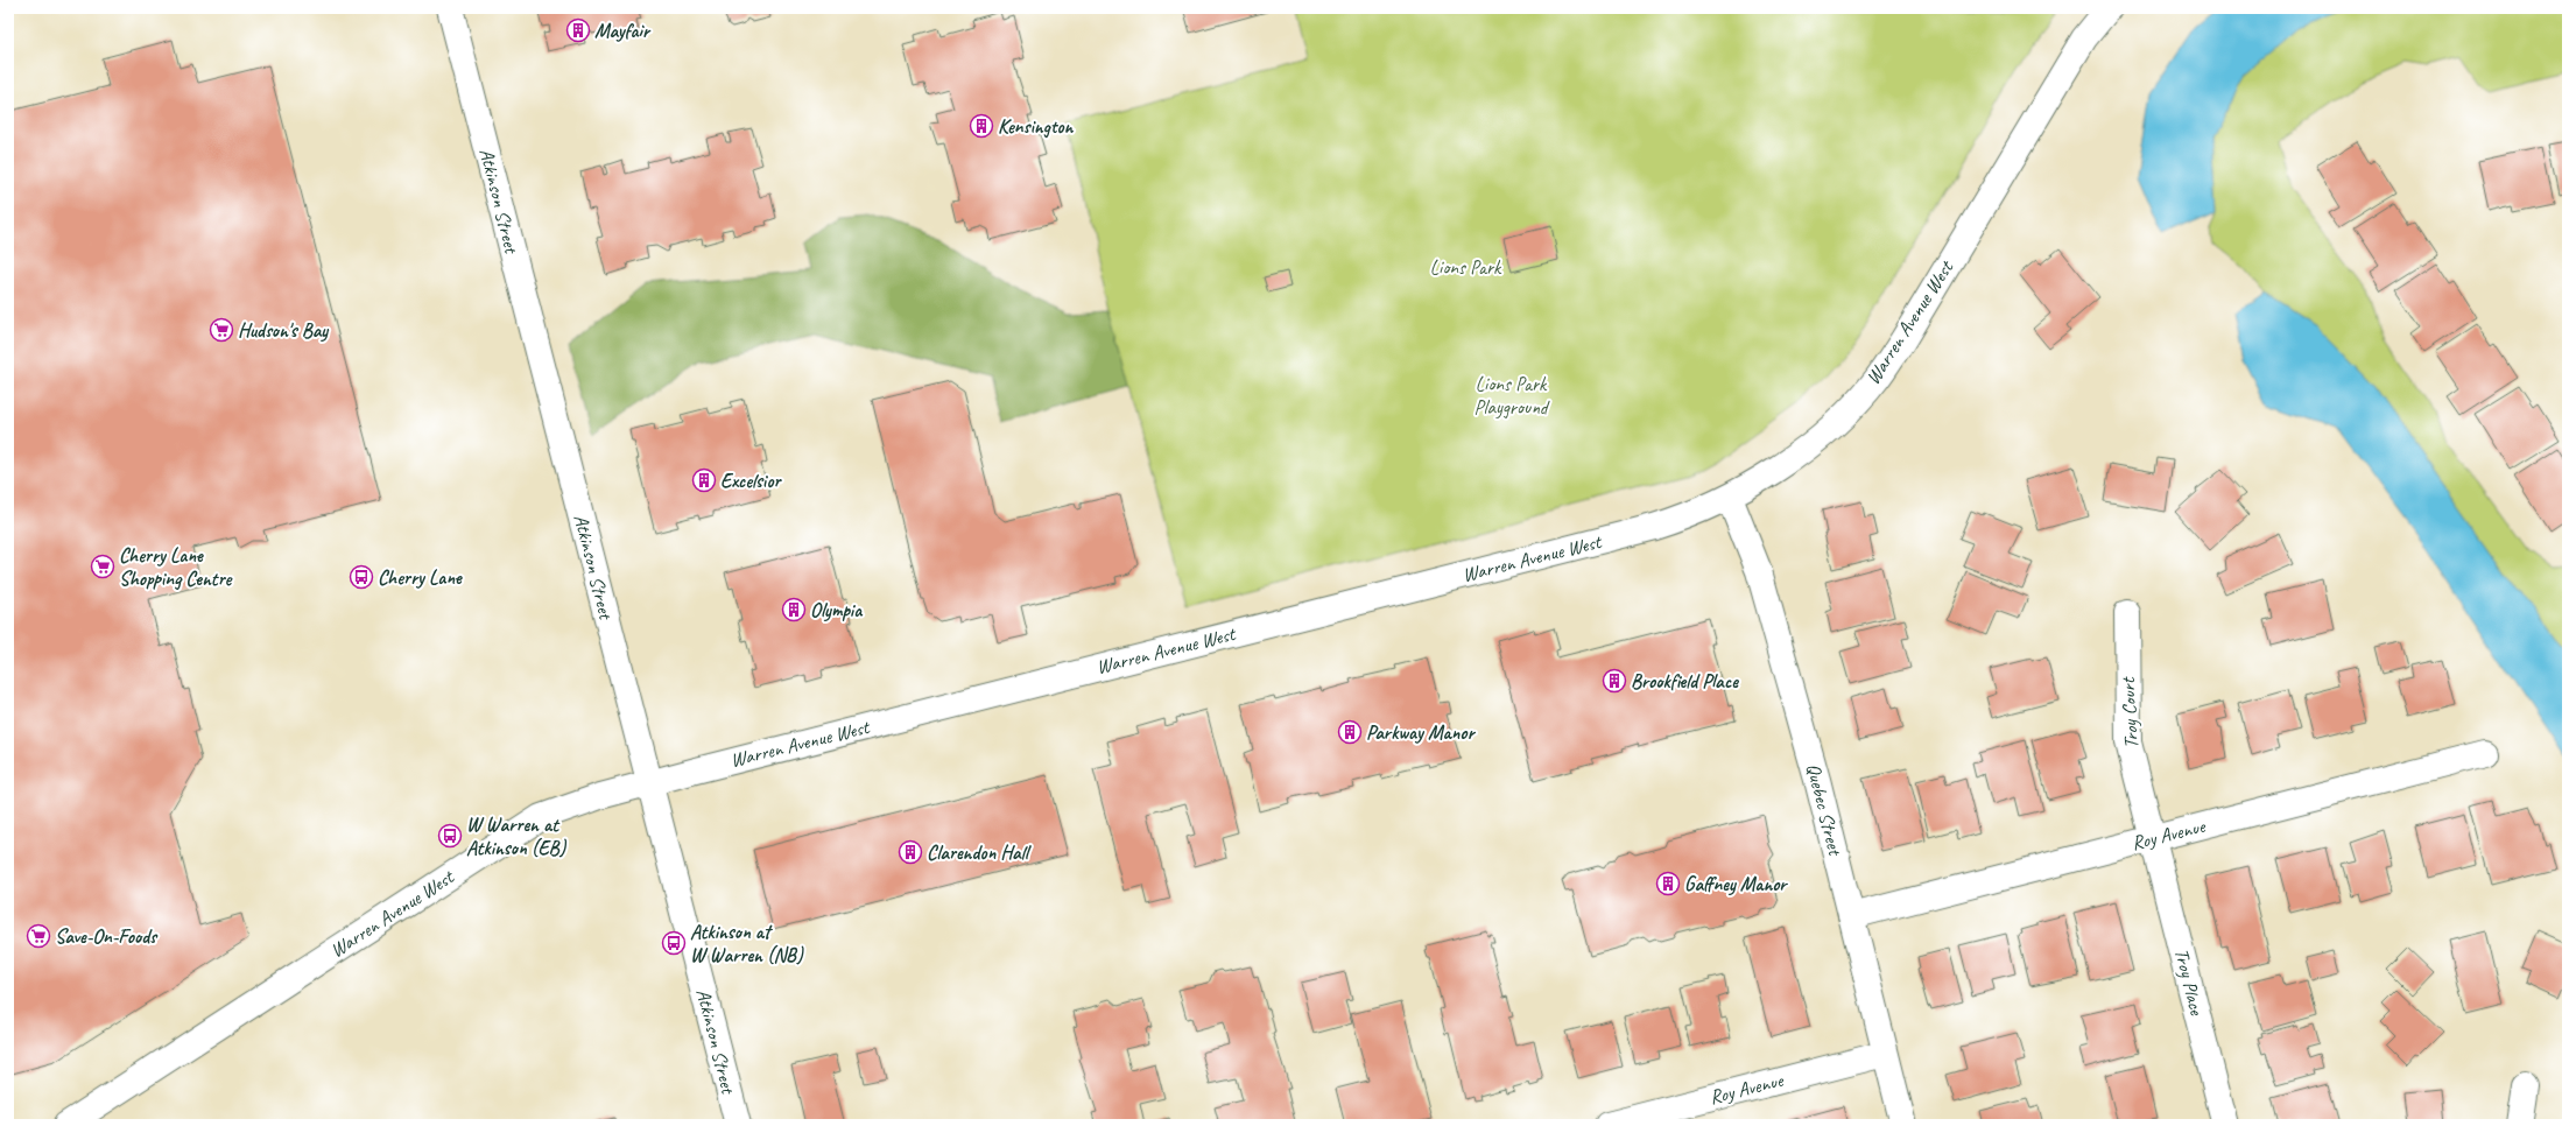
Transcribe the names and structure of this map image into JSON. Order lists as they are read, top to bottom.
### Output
{
  "streets": {
    "street": [
      "Atkinson Street",
      "Warren Avenue West",
      "Troy Court",
      "Quebec Street",
      "Roy Avenue",
      "Troy Place"
    ]
  },
  "crossings": [
    ["Atkinson Street", "Warren Avenue West"],
    ["Warren Avenue West", "Quebec Street"],
    ["Troy Court", "Roy Avenue"],
    ["Troy Court", "Troy Place"],
    ["Quebec Street", "Roy Avenue"],
    ["Roy Avenue", "Troy Place"]
  ],
  "parks": ["Lions Park", "Lions Park Playground"],
  "places": {
    "building": [
      "Mayfair",
      "Kensington",
      "Excelsior",
      "Olympia",
      "Brookfield Place",
      "Parkway Manor",
      "Clarendon Hall",
      "Gaffney Manor"
    ],
    "supermarket": ["Hudson's Bay", "Cherry Lane Shopping Centre", "Save-On-Foods"],
    "bus stop": ["Cherry Lane", "W Warren at Atkinson (EB)", "Atkinson at W Warren (NB)"]
  }
}
